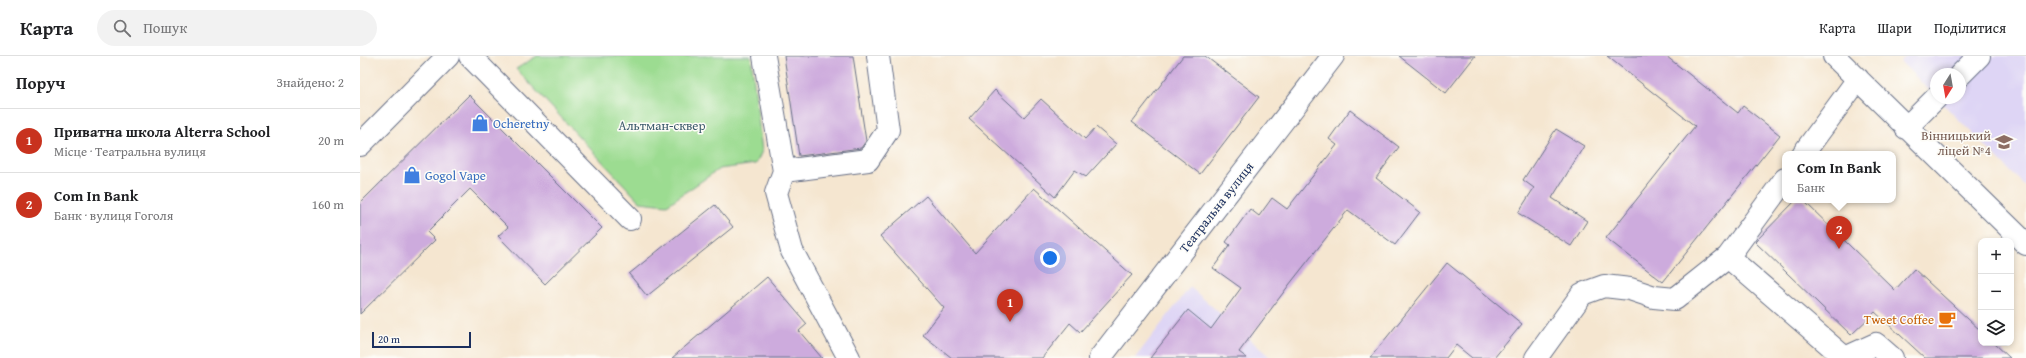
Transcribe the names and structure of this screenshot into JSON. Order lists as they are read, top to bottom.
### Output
{
  "streets": {
    "street": ["Театральна вулиця"]
  },
  "parks": ["Альтман-сквер"],
  "places": {
    "shop": ["Ocheretny", "Gogol Vape"],
    "school or university": ["Вінницький ліцей №4"],
    "cafe": ["Tweet Coffee"]
  },
  "scale_bar": "20 m",
  "north": "bottom",
  "page": {
    "header": "Карта",
    "search": "Пошук",
    "nav": ["Карта", "Шари", "Поділитися"],
    "heading": ["Поруч", "Знайдено: 2"],
    "list": [
      {
        "mark": "1",
        "name": "Приватна школа Alterra School",
        "note": "Місце · Театральна вулиця",
        "value": "20 m"
      },
      {
        "mark": "2",
        "name": "Com In Bank",
        "note": "Банк · вулиця Гоголя",
        "value": "160 m"
      }
    ],
    "popup": ["Com In Bank", "Банк"],
    "pins": ["2", "1"],
    "map_buttons": ["+", "−"],
    "scale": "20 m"
  }
}
